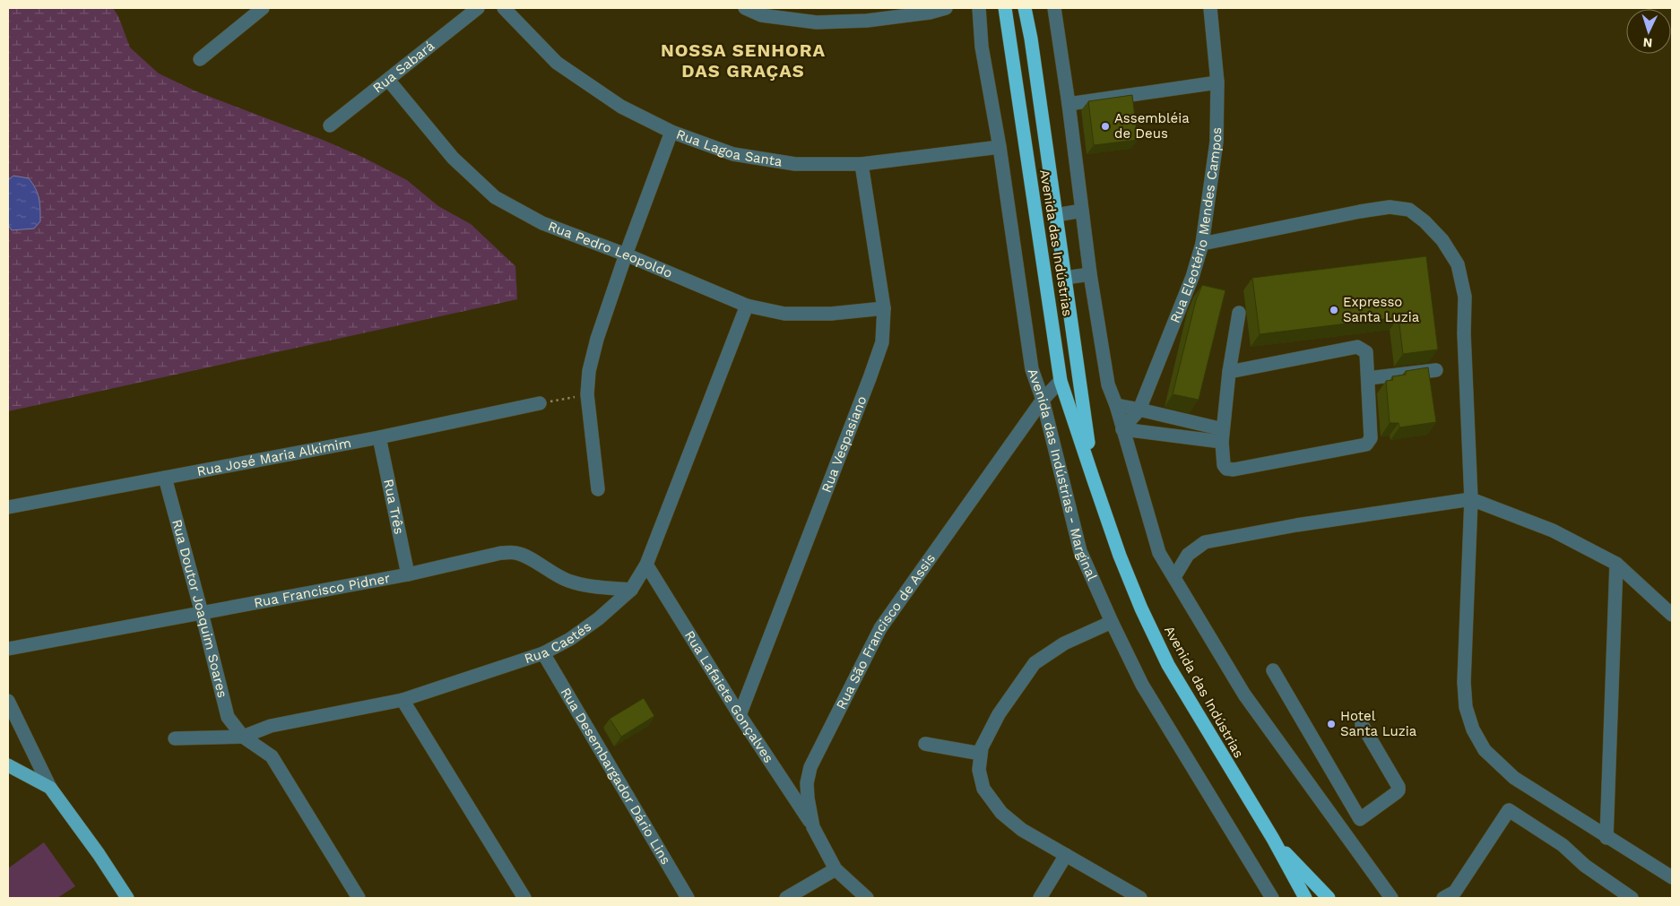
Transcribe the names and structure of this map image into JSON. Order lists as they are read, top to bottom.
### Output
{
  "streets": {
    "highway": ["Avenida das Indústrias"],
    "street": [
      "Rua Sabará",
      "Rua Lagoa Santa",
      "Rua Eleotério Mendes Campos",
      "Rua Pedro Leopoldo",
      "Rua Vespasiano",
      "Rua José Maria Alkimim",
      "Avenida das Indústrias - Marginal",
      "Rua Três",
      "Rua Francisco Pidner",
      "Rua Doutor Joaquim Soares",
      "Rua São Francisco de Assis",
      "Rua Caetés",
      "Rua Lafaiete Gonçalves",
      "Rua Desembargador Dário Lins"
    ]
  },
  "crossings": [
    ["Rua Sabará", "Rua Pedro Leopoldo"],
    ["Rua Lagoa Santa", "Rua Vespasiano"],
    ["Rua Lagoa Santa", "Avenida das Indústrias - Marginal"],
    ["Avenida das Indústrias", "Rua São Francisco de Assis"],
    ["Rua Pedro Leopoldo", "Rua Vespasiano"],
    ["Rua Pedro Leopoldo", "Rua Caetés"],
    ["Rua Vespasiano", "Rua Lafaiete Gonçalves"],
    ["Rua José Maria Alkimim", "Rua Três"],
    ["Rua José Maria Alkimim", "Rua Doutor Joaquim Soares"],
    ["Avenida das Indústrias - Marginal", "Rua São Francisco de Assis"],
    ["Rua Três", "Rua Francisco Pidner"],
    ["Rua Francisco Pidner", "Rua Doutor Joaquim Soares"],
    ["Rua Francisco Pidner", "Rua Caetés"],
    ["Rua Doutor Joaquim Soares", "Rua Caetés"],
    ["Rua São Francisco de Assis", "Rua Lafaiete Gonçalves"],
    ["Rua Caetés", "Rua Lafaiete Gonçalves"],
    ["Rua Caetés", "Rua Desembargador Dário Lins"]
  ],
  "districts": ["NOSSA SENHORA DAS GRAÇAS"],
  "places": ["Assembléia de Deus", "Expresso Santa Luzia", "Hotel Santa Luzia"],
  "north": "bottom"
}
